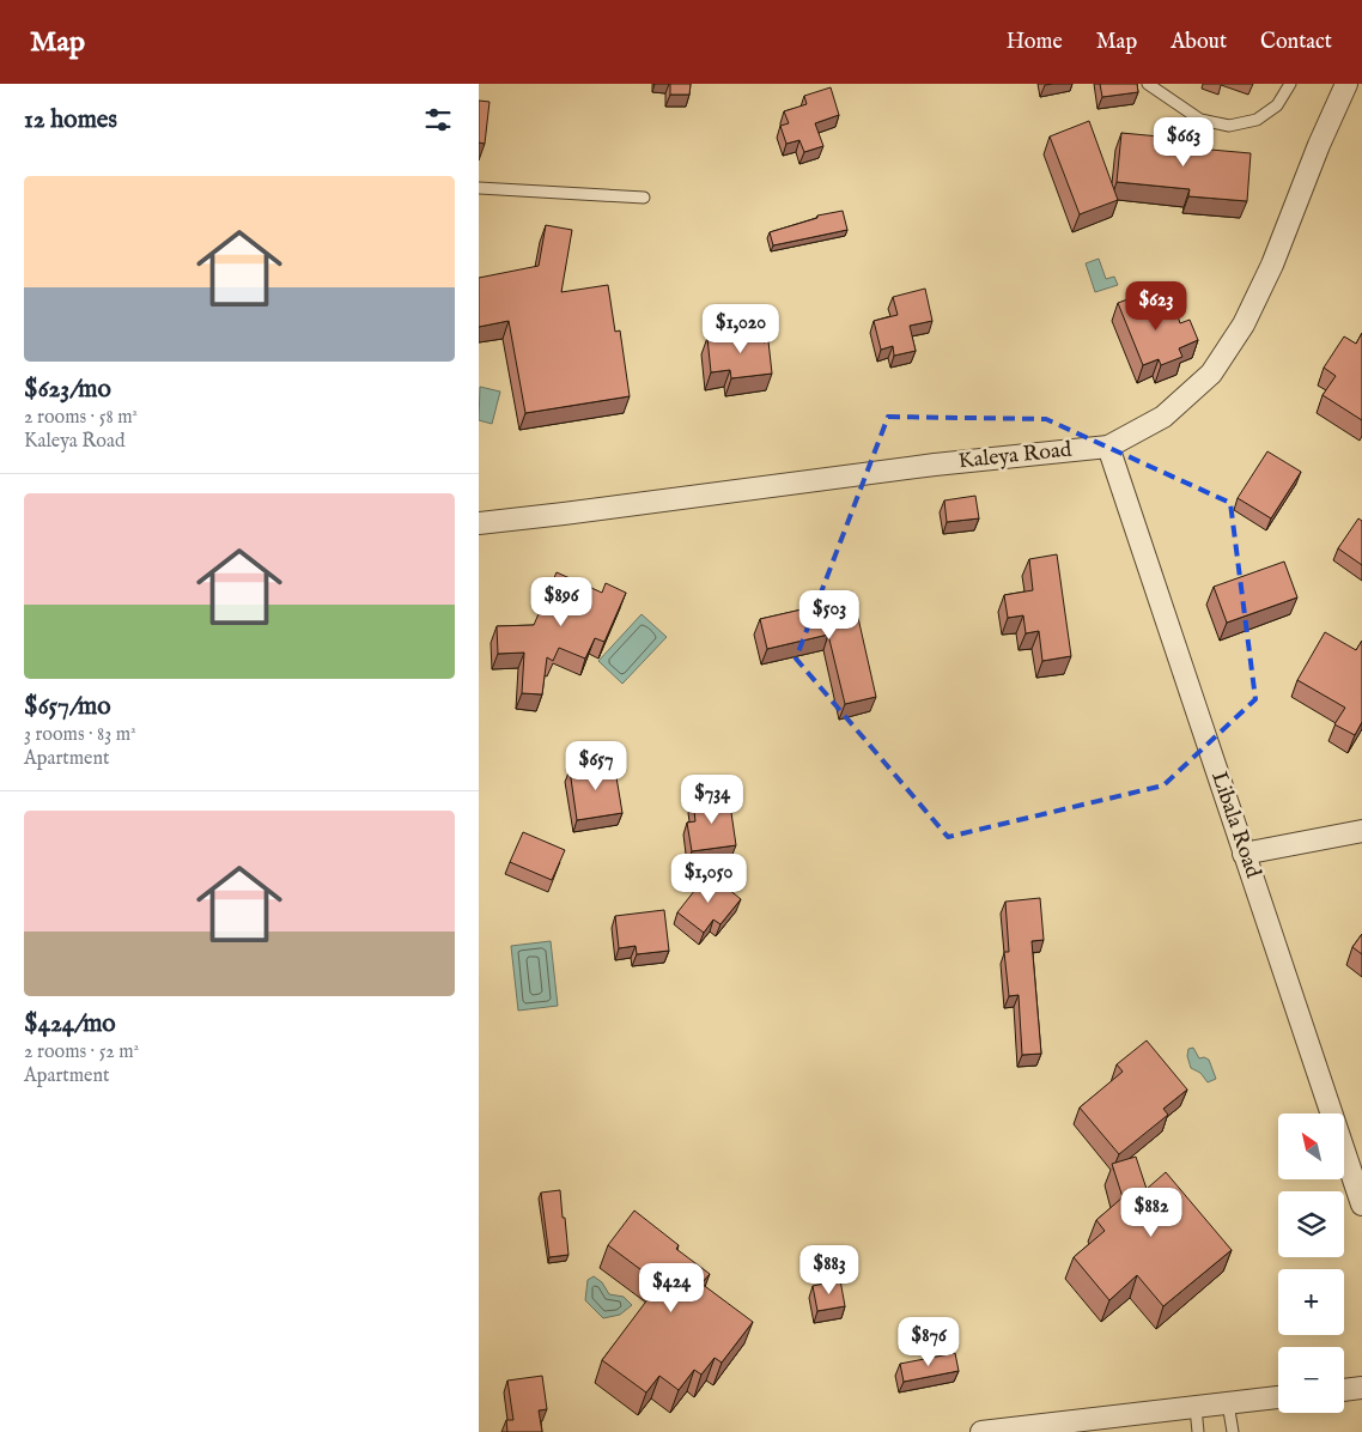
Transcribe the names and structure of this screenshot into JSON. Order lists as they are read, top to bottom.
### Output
{
  "streets": {
    "street": ["Kaleya Road", "Libala Road"]
  },
  "crossings": [
    ["Kaleya Road", "Libala Road"]
  ],
  "north": "top left",
  "page": {
    "header": "Map",
    "nav": [
      "Home",
      "Map",
      "About",
      "Contact"
    ],
    "heading": "12 homes",
    "price": [
      "$663",
      "$623",
      "$1,020",
      "$896",
      "$503",
      "$657",
      "$734",
      "$1,050",
      "$882",
      "$883",
      "$424",
      "$876"
    ],
    "list": [
      {
        "name": "$623/mo",
        "note": "2 rooms · 58 m² · Kaleya Road"
      },
      {
        "name": "$657/mo",
        "note": "3 rooms · 83 m² · Apartment"
      },
      {
        "name": "$424/mo",
        "note": "2 rooms · 52 m² · Apartment"
      }
    ],
    "map_buttons": ["+", "−"]
  }
}
